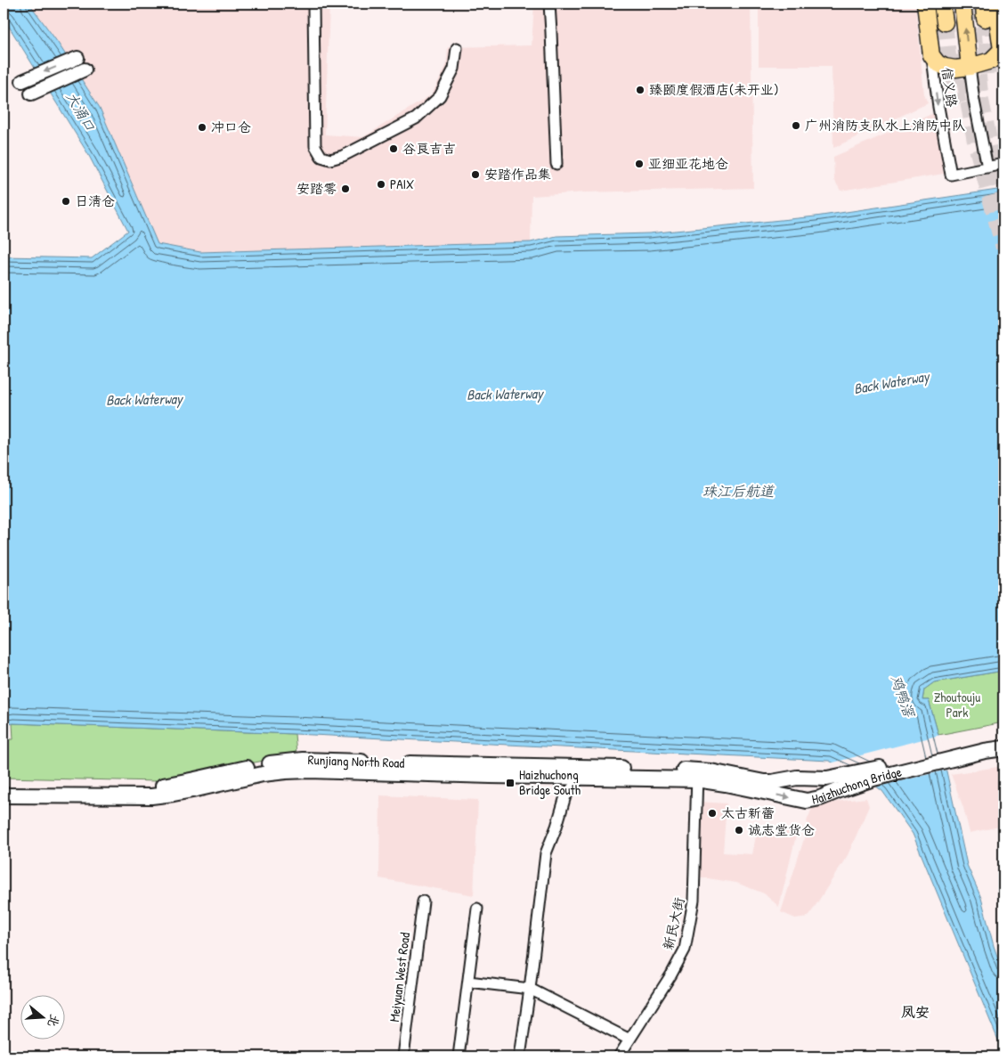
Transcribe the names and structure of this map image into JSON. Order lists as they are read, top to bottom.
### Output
{
  "streets": {
    "main road": ["Runjiang North Road", "Haizhuchong Bridge"],
    "street": ["信义路", "新民大街", "Meiyuan West Road"]
  },
  "crossings": [
    ["Runjiang North Road", "Haizhuchong Bridge"],
    ["Runjiang North Road", "新民大街"],
    ["Haizhuchong Bridge", "新民大街"]
  ],
  "districts": ["凤安"],
  "water": [
    "大涌口",
    "Back Waterway",
    "珠江后航道",
    "鸡鸭滘"
  ],
  "parks": ["Zhoutouju Park"],
  "places": {
    "other": [
      "臻颐度假酒店(未开业)",
      "广州消防支队水上消防中队",
      "冲口仓",
      "谷良吉吉",
      "亚细亚花地仓",
      "安踏作品集",
      "PAIX",
      "安踏零",
      "日清仓",
      "太古新蕾",
      "诚志堂货仓"
    ],
    "transit": ["Haizhuchong Bridge South"]
  },
  "north": "right"
}
